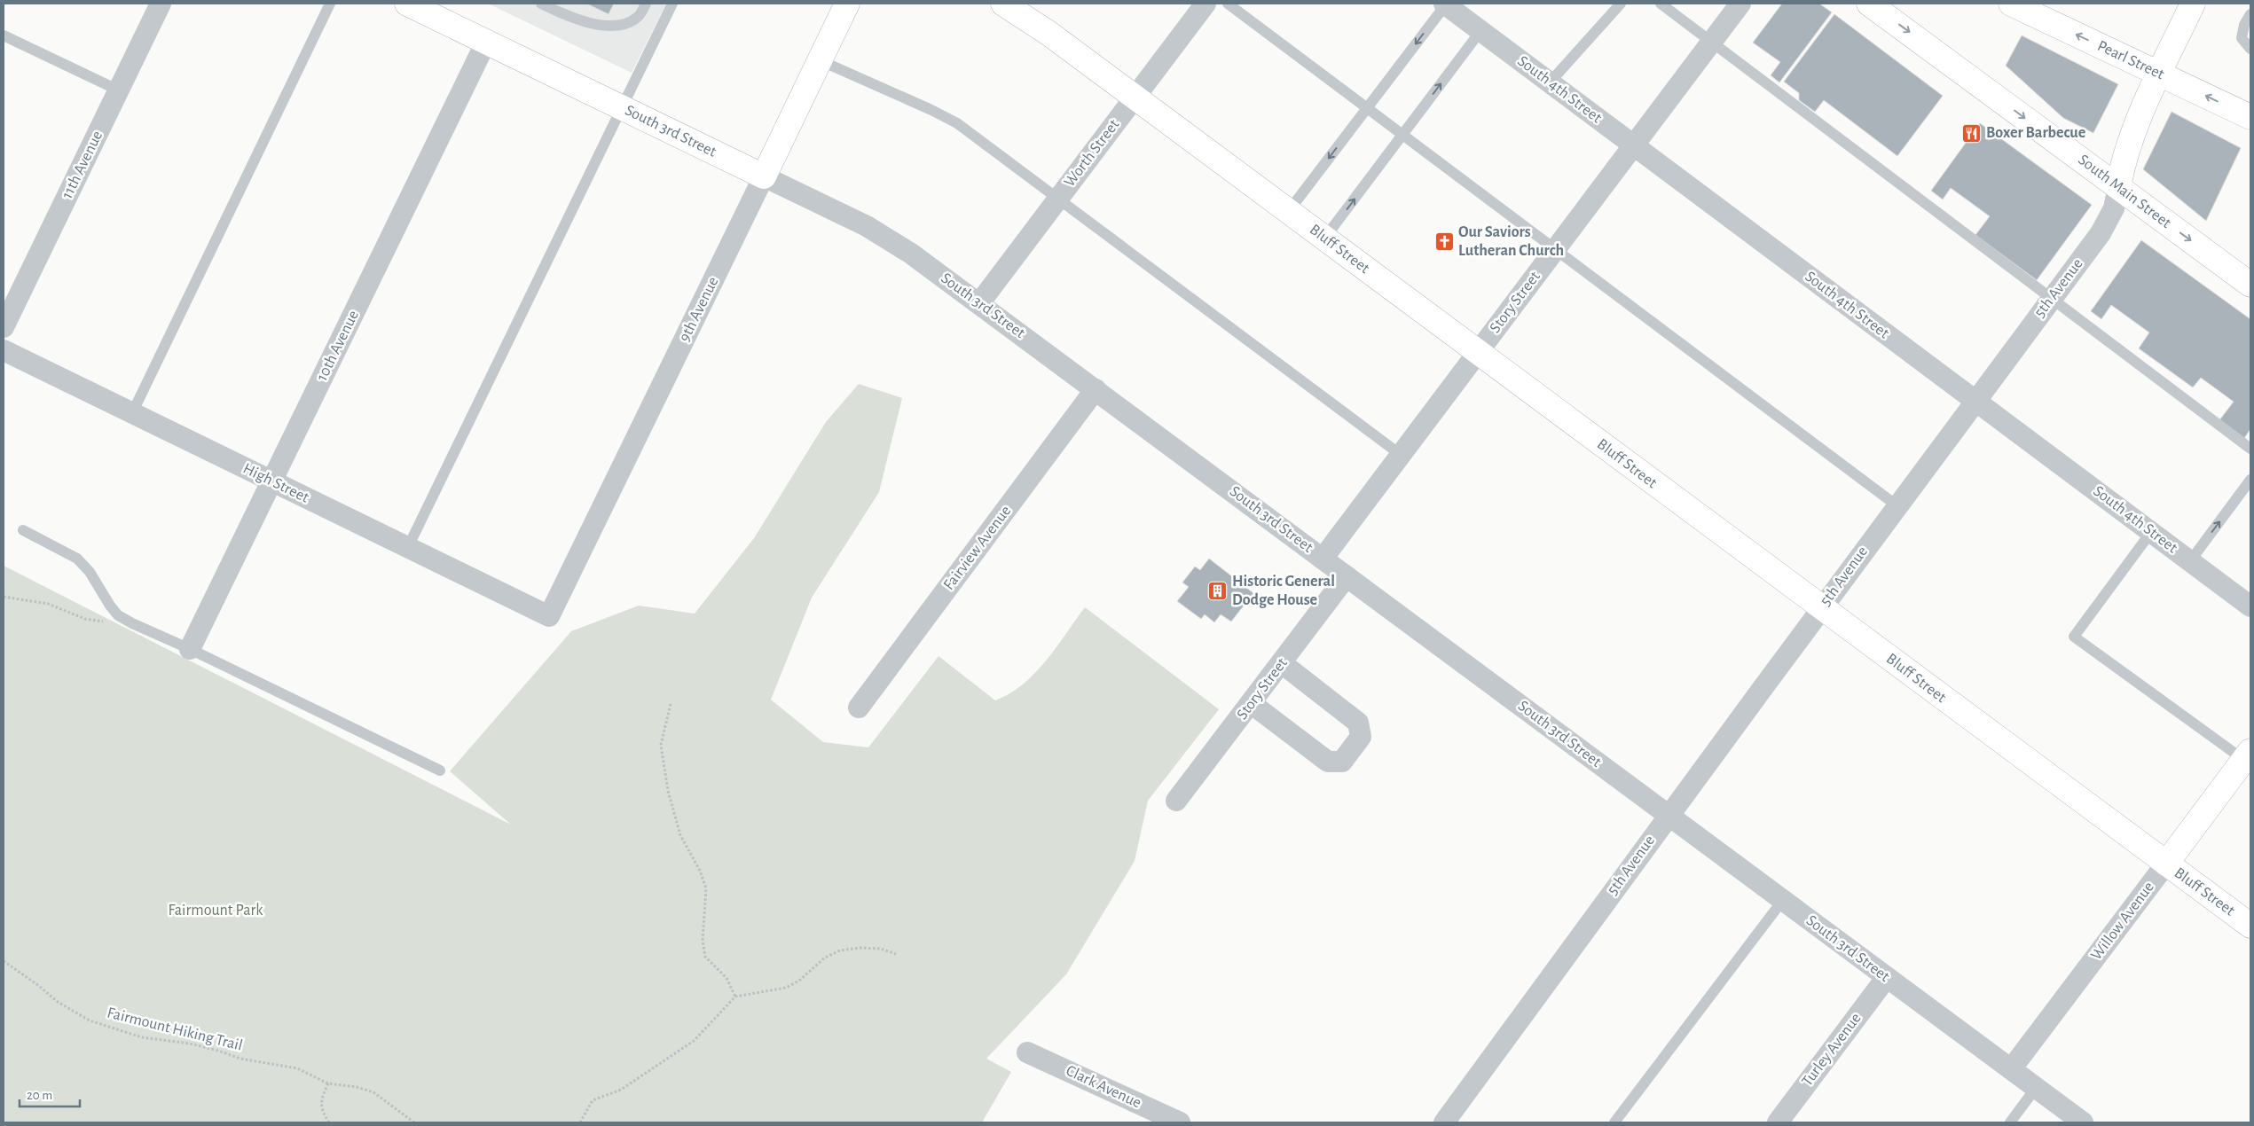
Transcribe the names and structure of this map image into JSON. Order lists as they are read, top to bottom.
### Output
{
  "streets": {
    "main road": [
      "Pearl Street",
      "South 3rd Street",
      "South Main Street",
      "Bluff Street",
      "5th Avenue",
      "9th Avenue",
      "Willow Avenue"
    ],
    "street": [
      "South 4th Street",
      "Worth Street",
      "11th Avenue",
      "Story Street",
      "10th Avenue",
      "High Street",
      "Fairview Avenue",
      "Turley Avenue",
      "Clark Avenue"
    ],
    "path": ["Fairmount Hiking Trail"]
  },
  "crossings": [
    ["Pearl Street", "5th Avenue"],
    ["South 4th Street", "5th Avenue"],
    ["South 4th Street", "Story Street"],
    ["South 3rd Street", "Worth Street"],
    ["South 3rd Street", "5th Avenue"],
    ["South 3rd Street", "Story Street"],
    ["South 3rd Street", "9th Avenue"],
    ["South 3rd Street", "10th Avenue"],
    ["South 3rd Street", "Fairview Avenue"],
    ["South 3rd Street", "Willow Avenue"],
    ["South 3rd Street", "Turley Avenue"],
    ["Worth Street", "Bluff Street"],
    ["South Main Street", "5th Avenue"],
    ["Bluff Street", "5th Avenue"],
    ["Bluff Street", "Story Street"],
    ["Bluff Street", "Willow Avenue"],
    ["9th Avenue", "High Street"],
    ["10th Avenue", "High Street"]
  ],
  "one_way": ["Pearl Street", "South Main Street"],
  "parks": ["Fairmount Park"],
  "places": {
    "restaurant": ["Boxer Barbecue"],
    "church": ["Our Saviors Lutheran Church"],
    "building": ["Historic General Dodge House"]
  },
  "scale_bar": "20 m"
}
